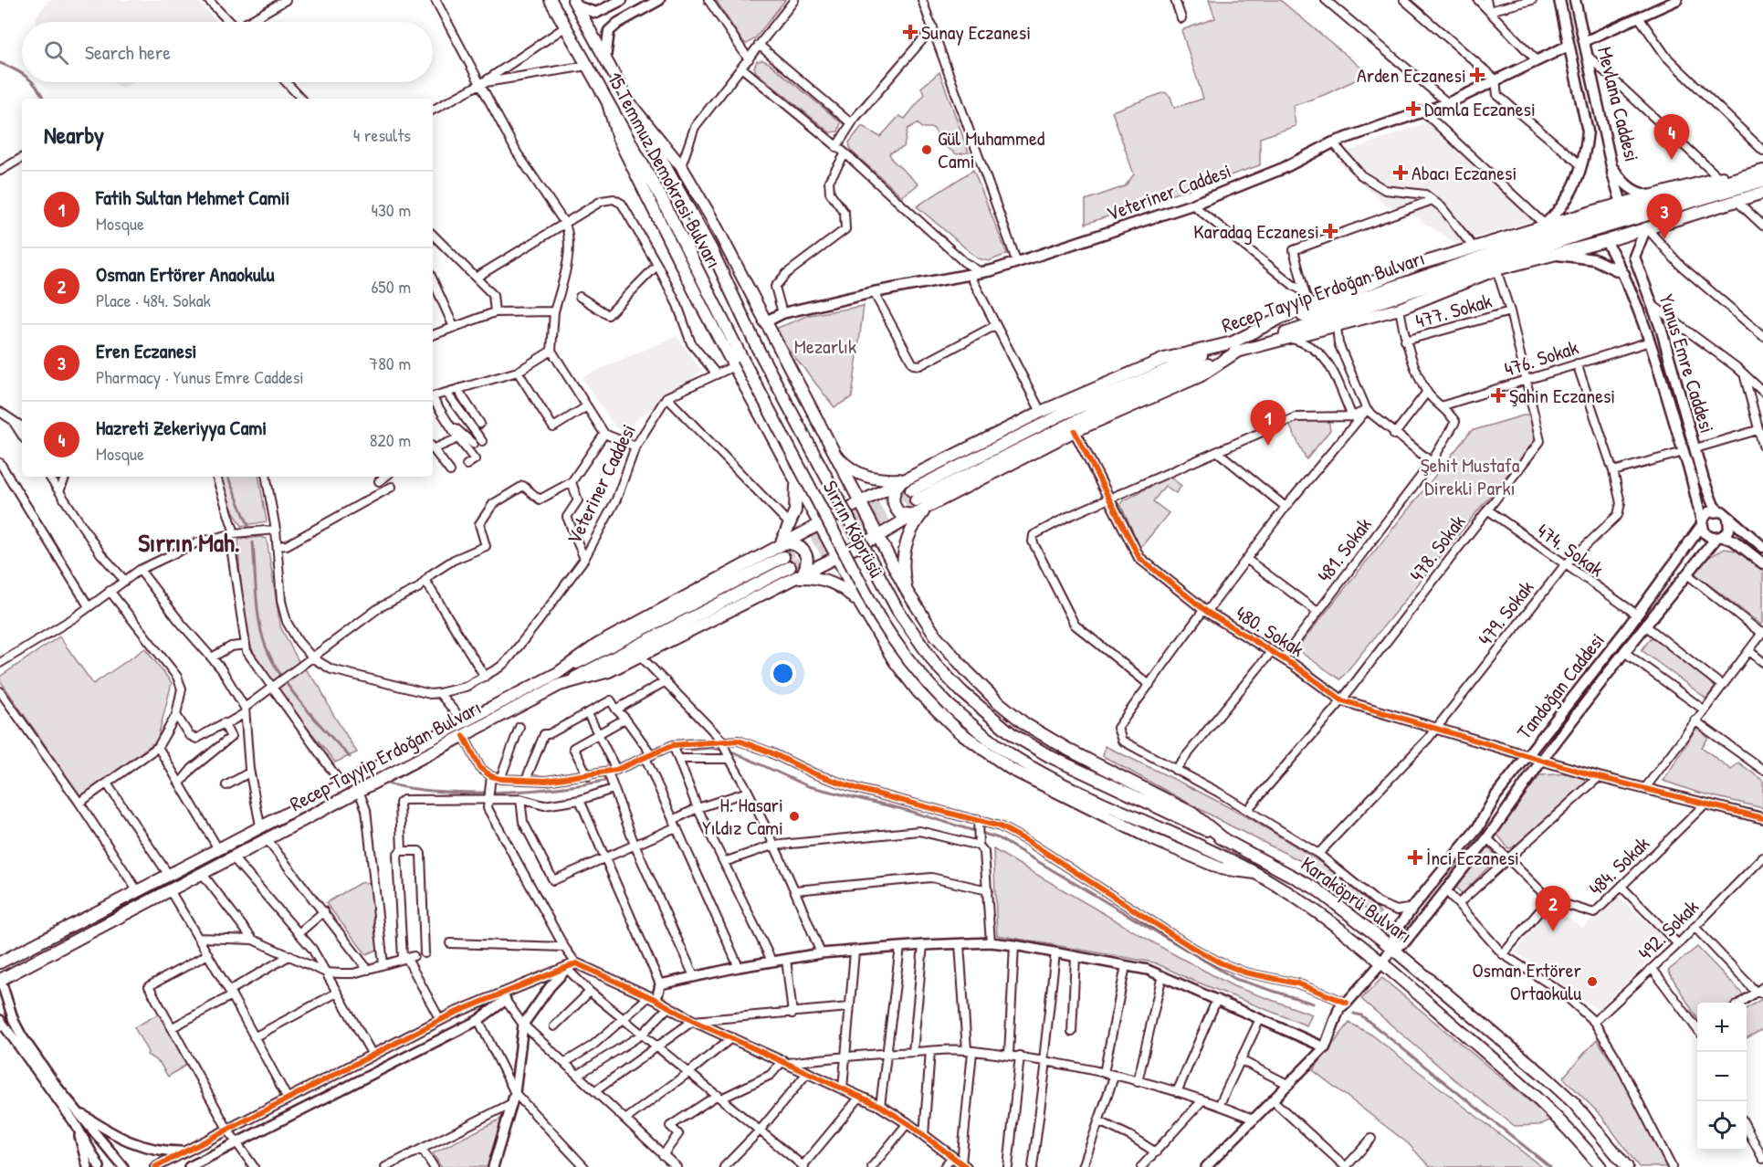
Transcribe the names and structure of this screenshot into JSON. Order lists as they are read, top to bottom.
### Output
{
  "streets": {
    "main road": [
      "Mevlana Caddesi",
      "15 Temmuz Demokrasi Bulvarı",
      "Veteriner Caddesi",
      "Recep Tayyip Erdoğan Bulvarı",
      "Yunus Emre Caddesi",
      "Sırrın Köprüsü",
      "Tandoğan Caddesi",
      "Karaköprü Bulvarı"
    ],
    "street": [
      "477. Sokak",
      "476. Sokak",
      "478. Sokak",
      "481. Sokak",
      "474. Sokak",
      "479. Sokak",
      "480. Sokak",
      "484. Sokak",
      "492. Sokak"
    ]
  },
  "crossings": [
    ["Mevlana Caddesi", "Veteriner Caddesi"],
    ["15 Temmuz Demokrasi Bulvarı", "Sırrın Köprüsü"],
    ["477. Sokak", "478. Sokak"],
    ["476. Sokak", "Yunus Emre Caddesi"],
    ["476. Sokak", "478. Sokak"],
    ["476. Sokak", "481. Sokak"],
    ["476. Sokak", "479. Sokak"],
    ["Yunus Emre Caddesi", "Tandoğan Caddesi"],
    ["Sırrın Köprüsü", "Karaköprü Bulvarı"],
    ["478. Sokak", "474. Sokak"],
    ["478. Sokak", "480. Sokak"],
    ["481. Sokak", "480. Sokak"],
    ["474. Sokak", "479. Sokak"],
    ["474. Sokak", "Tandoğan Caddesi"],
    ["479. Sokak", "480. Sokak"],
    ["480. Sokak", "Tandoğan Caddesi"],
    ["480. Sokak", "484. Sokak"],
    ["Tandoğan Caddesi", "Karaköprü Bulvarı"]
  ],
  "districts": ["Sırrın Mah."],
  "parks": ["Mezarlık", "Şehit Mustafa Direkli Parkı"],
  "places": {
    "health": [
      "Sunay Eczanesi",
      "Arden Eczanesi",
      "Damla Eczanesi",
      "Abacı Eczanesi",
      "Karadag Eczanesi",
      "Şahin Eczanesi",
      "İnci Eczanesi"
    ],
    "other": ["Gül Muhammed Cami", "H. Hasari Yıldız Cami", "Osman Ertörer Ortaokulu"]
  },
  "page": {
    "search": "Search here",
    "heading": ["Nearby", "4 results"],
    "pins": [
      "4",
      "3",
      "1",
      "2"
    ],
    "list": [
      {
        "mark": "1",
        "name": "Fatih Sultan Mehmet Camii",
        "note": "Mosque",
        "value": "430 m"
      },
      {
        "mark": "2",
        "name": "Osman Ertörer Anaokulu",
        "note": "Place · 484. Sokak",
        "value": "650 m"
      },
      {
        "mark": "3",
        "name": "Eren Eczanesi",
        "note": "Pharmacy · Yunus Emre Caddesi",
        "value": "780 m"
      },
      {
        "mark": "4",
        "name": "Hazreti Zekeriyya Cami",
        "note": "Mosque",
        "value": "820 m"
      }
    ],
    "map_buttons": ["+", "−"]
  }
}
